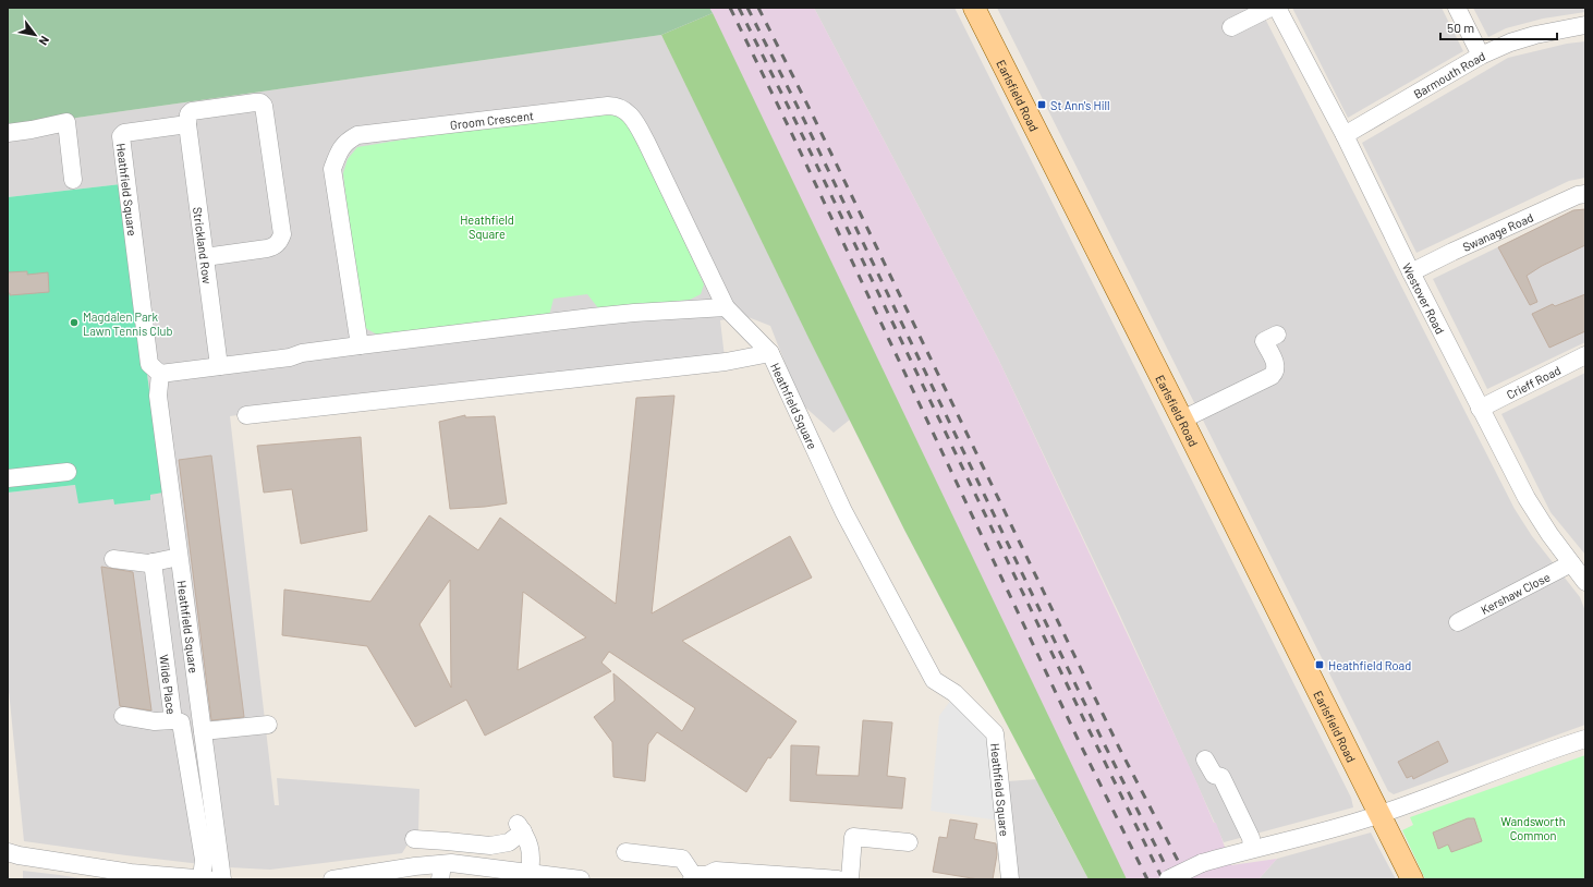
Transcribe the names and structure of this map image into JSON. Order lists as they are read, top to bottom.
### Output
{
  "streets": {
    "main road": ["Earlsfield Road"],
    "street": [
      "Barmouth Road",
      "Groom Crescent",
      "Heathfield Square",
      "Swanage Road",
      "Strickland Row",
      "Westover Road",
      "Crieff Road",
      "Kershaw Close",
      "Wilde Place"
    ]
  },
  "crossings": [
    ["Barmouth Road", "Westover Road"],
    ["Groom Crescent", "Heathfield Square"],
    ["Heathfield Square", "Strickland Row"],
    ["Swanage Road", "Westover Road"],
    ["Westover Road", "Crieff Road"],
    ["Westover Road", "Kershaw Close"]
  ],
  "parks": ["Heathfield Square", "Wandsworth Common"],
  "places": {
    "transit": ["St Ann's Hill", "Heathfield Road"],
    "other": ["Magdalen Park Lawn Tennis Club"]
  },
  "scale_bar": "50 m",
  "north": "bottom right"
}
